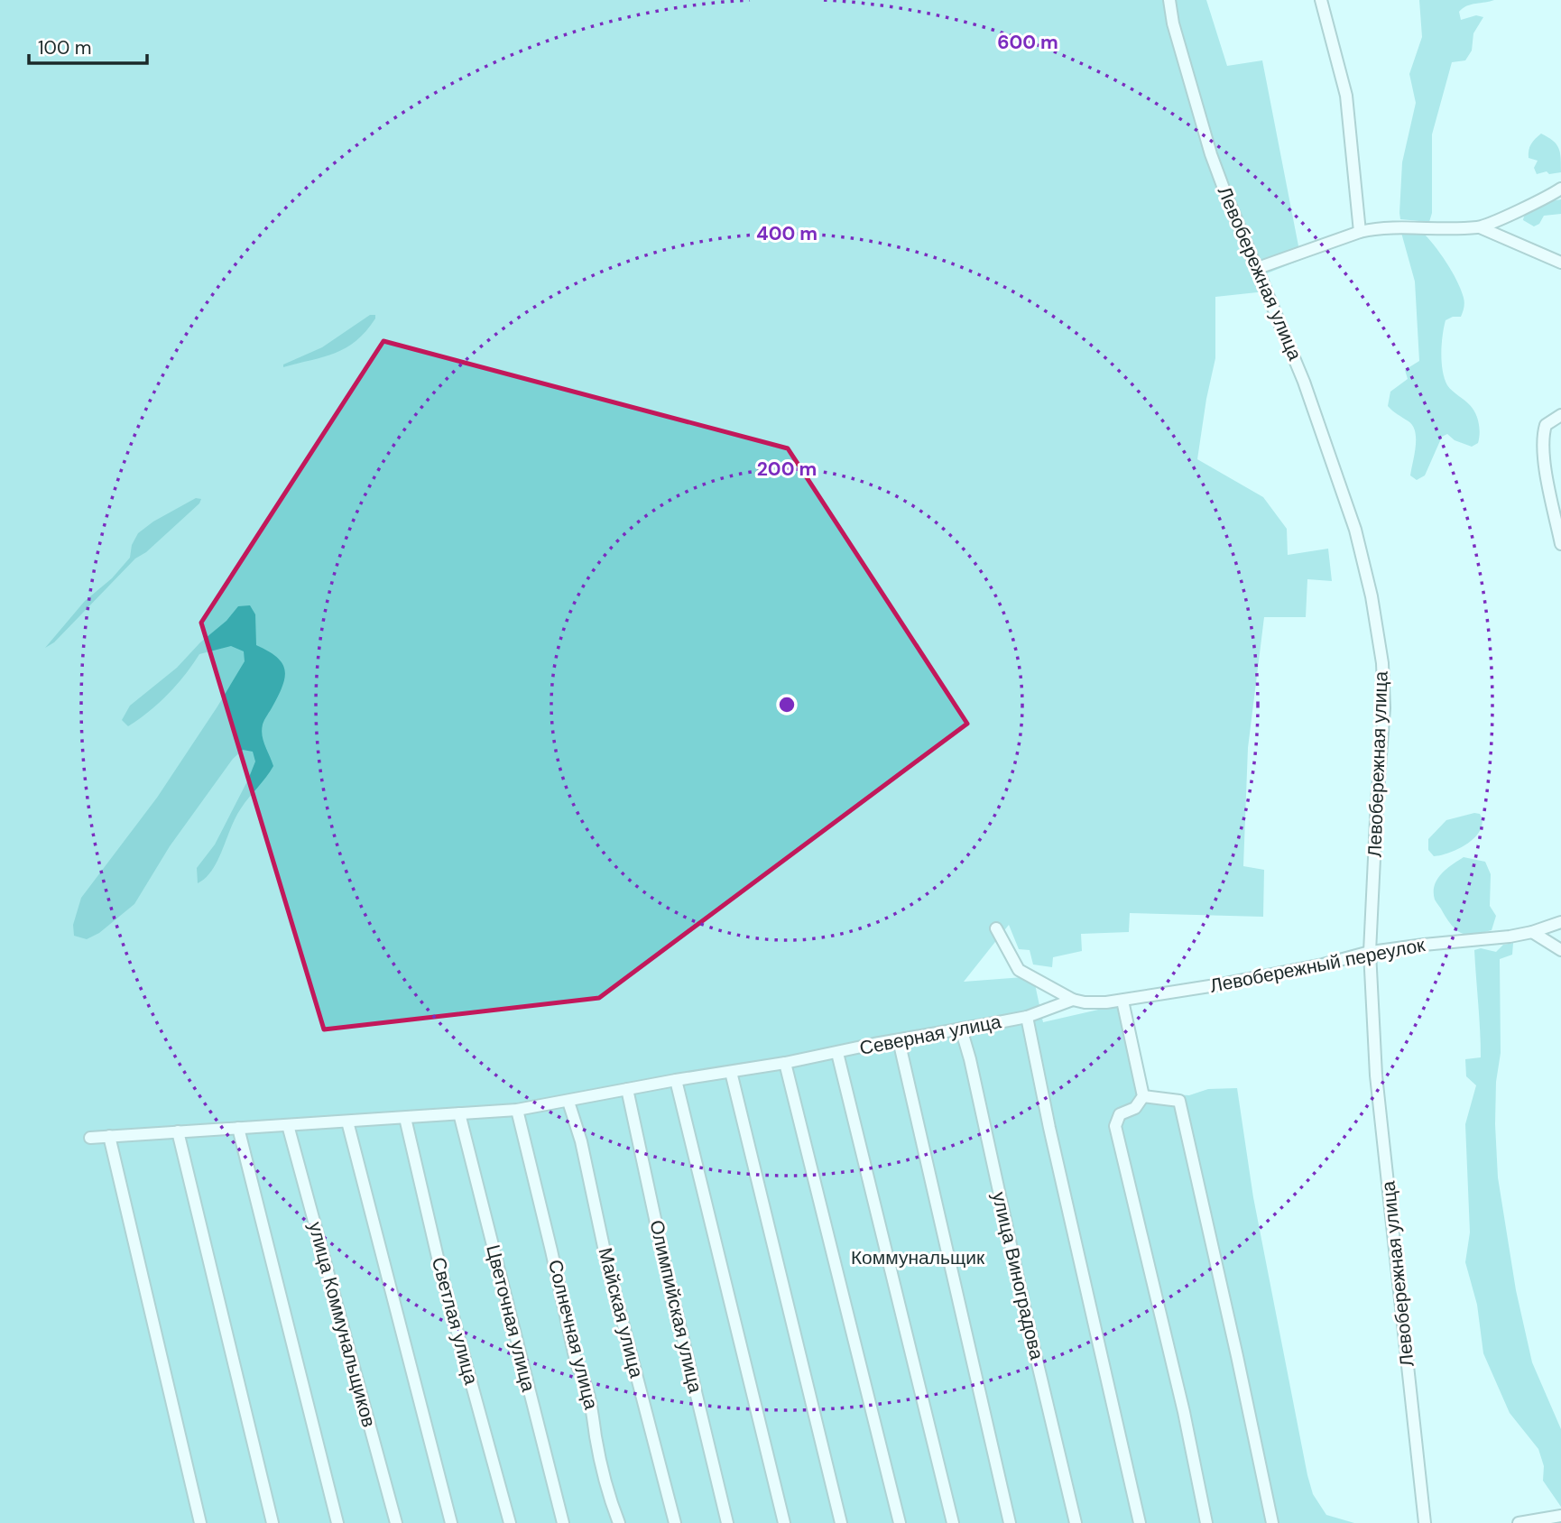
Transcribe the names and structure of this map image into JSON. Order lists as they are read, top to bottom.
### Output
{
  "streets": {
    "street": [
      "Левобережная улица",
      "Левобережный переулок",
      "Северная улица",
      "улица Виноградова",
      "Олимпийская улица",
      "Майская улица",
      "Цветочная улица",
      "Светлая улица",
      "улица Коммунальщиков",
      "Солнечная улица"
    ]
  },
  "crossings": [
    ["Левобережная улица", "Левобережный переулок"],
    ["Левобережный переулок", "Северная улица"],
    ["Северная улица", "улица Виноградова"],
    ["Северная улица", "Олимпийская улица"],
    ["Северная улица", "Майская улица"],
    ["Северная улица", "Цветочная улица"],
    ["Северная улица", "Светлая улица"],
    ["Северная улица", "улица Коммунальщиков"],
    ["Северная улица", "Солнечная улица"]
  ],
  "parks": ["Коммунальщик"],
  "scale_bar": "100 m",
  "rings": ["600 m", "400 m", "200 m"]
}
